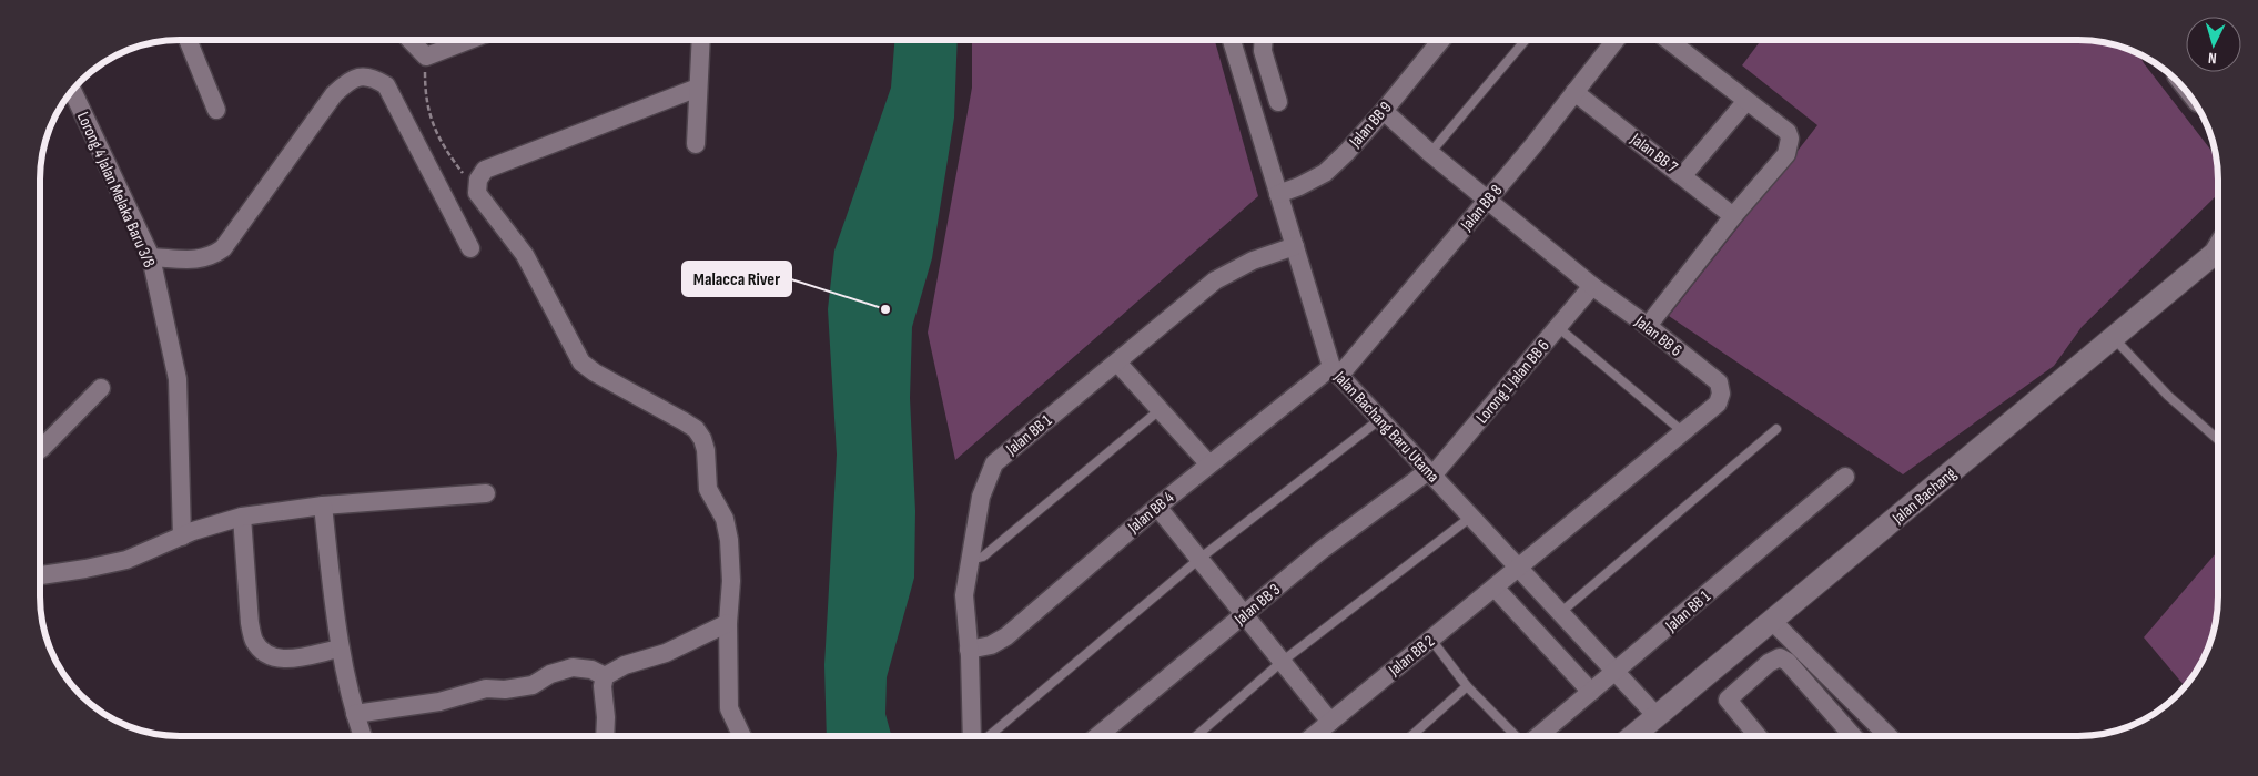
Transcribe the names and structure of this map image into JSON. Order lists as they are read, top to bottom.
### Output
{
  "streets": {
    "street": [
      "Jalan BB 9",
      "Jalan BB 7",
      "Lorong 4 Jalan Melaka Baru 3/8",
      "Jalan BB 8",
      "Jalan BB 6",
      "Lorong 1 Jalan BB 6",
      "Jalan Bachang Baru Utama",
      "Jalan BB 1",
      "Jalan Bachang",
      "Jalan BB 4",
      "Jalan BB 3",
      "Jalan BB 2"
    ]
  },
  "crossings": [
    ["Jalan BB 9", "Jalan BB 6"],
    ["Jalan BB 9", "Jalan Bachang Baru Utama"],
    ["Jalan BB 7", "Jalan BB 8"],
    ["Jalan BB 8", "Jalan BB 6"],
    ["Jalan BB 8", "Jalan Bachang Baru Utama"],
    ["Jalan BB 8", "Jalan BB 4"],
    ["Jalan BB 6", "Lorong 1 Jalan BB 6"],
    ["Jalan BB 6", "Jalan Bachang Baru Utama"],
    ["Jalan BB 6", "Jalan BB 2"],
    ["Lorong 1 Jalan BB 6", "Jalan Bachang Baru Utama"],
    ["Lorong 1 Jalan BB 6", "Jalan BB 3"],
    ["Jalan Bachang Baru Utama", "Jalan BB 1"],
    ["Jalan Bachang Baru Utama", "Jalan Bachang"],
    ["Jalan Bachang Baru Utama", "Jalan BB 4"],
    ["Jalan Bachang Baru Utama", "Jalan BB 3"],
    ["Jalan Bachang Baru Utama", "Jalan BB 2"],
    ["Jalan BB 1", "Jalan BB 4"]
  ],
  "places": ["Malacca River"],
  "north": "bottom"
}
